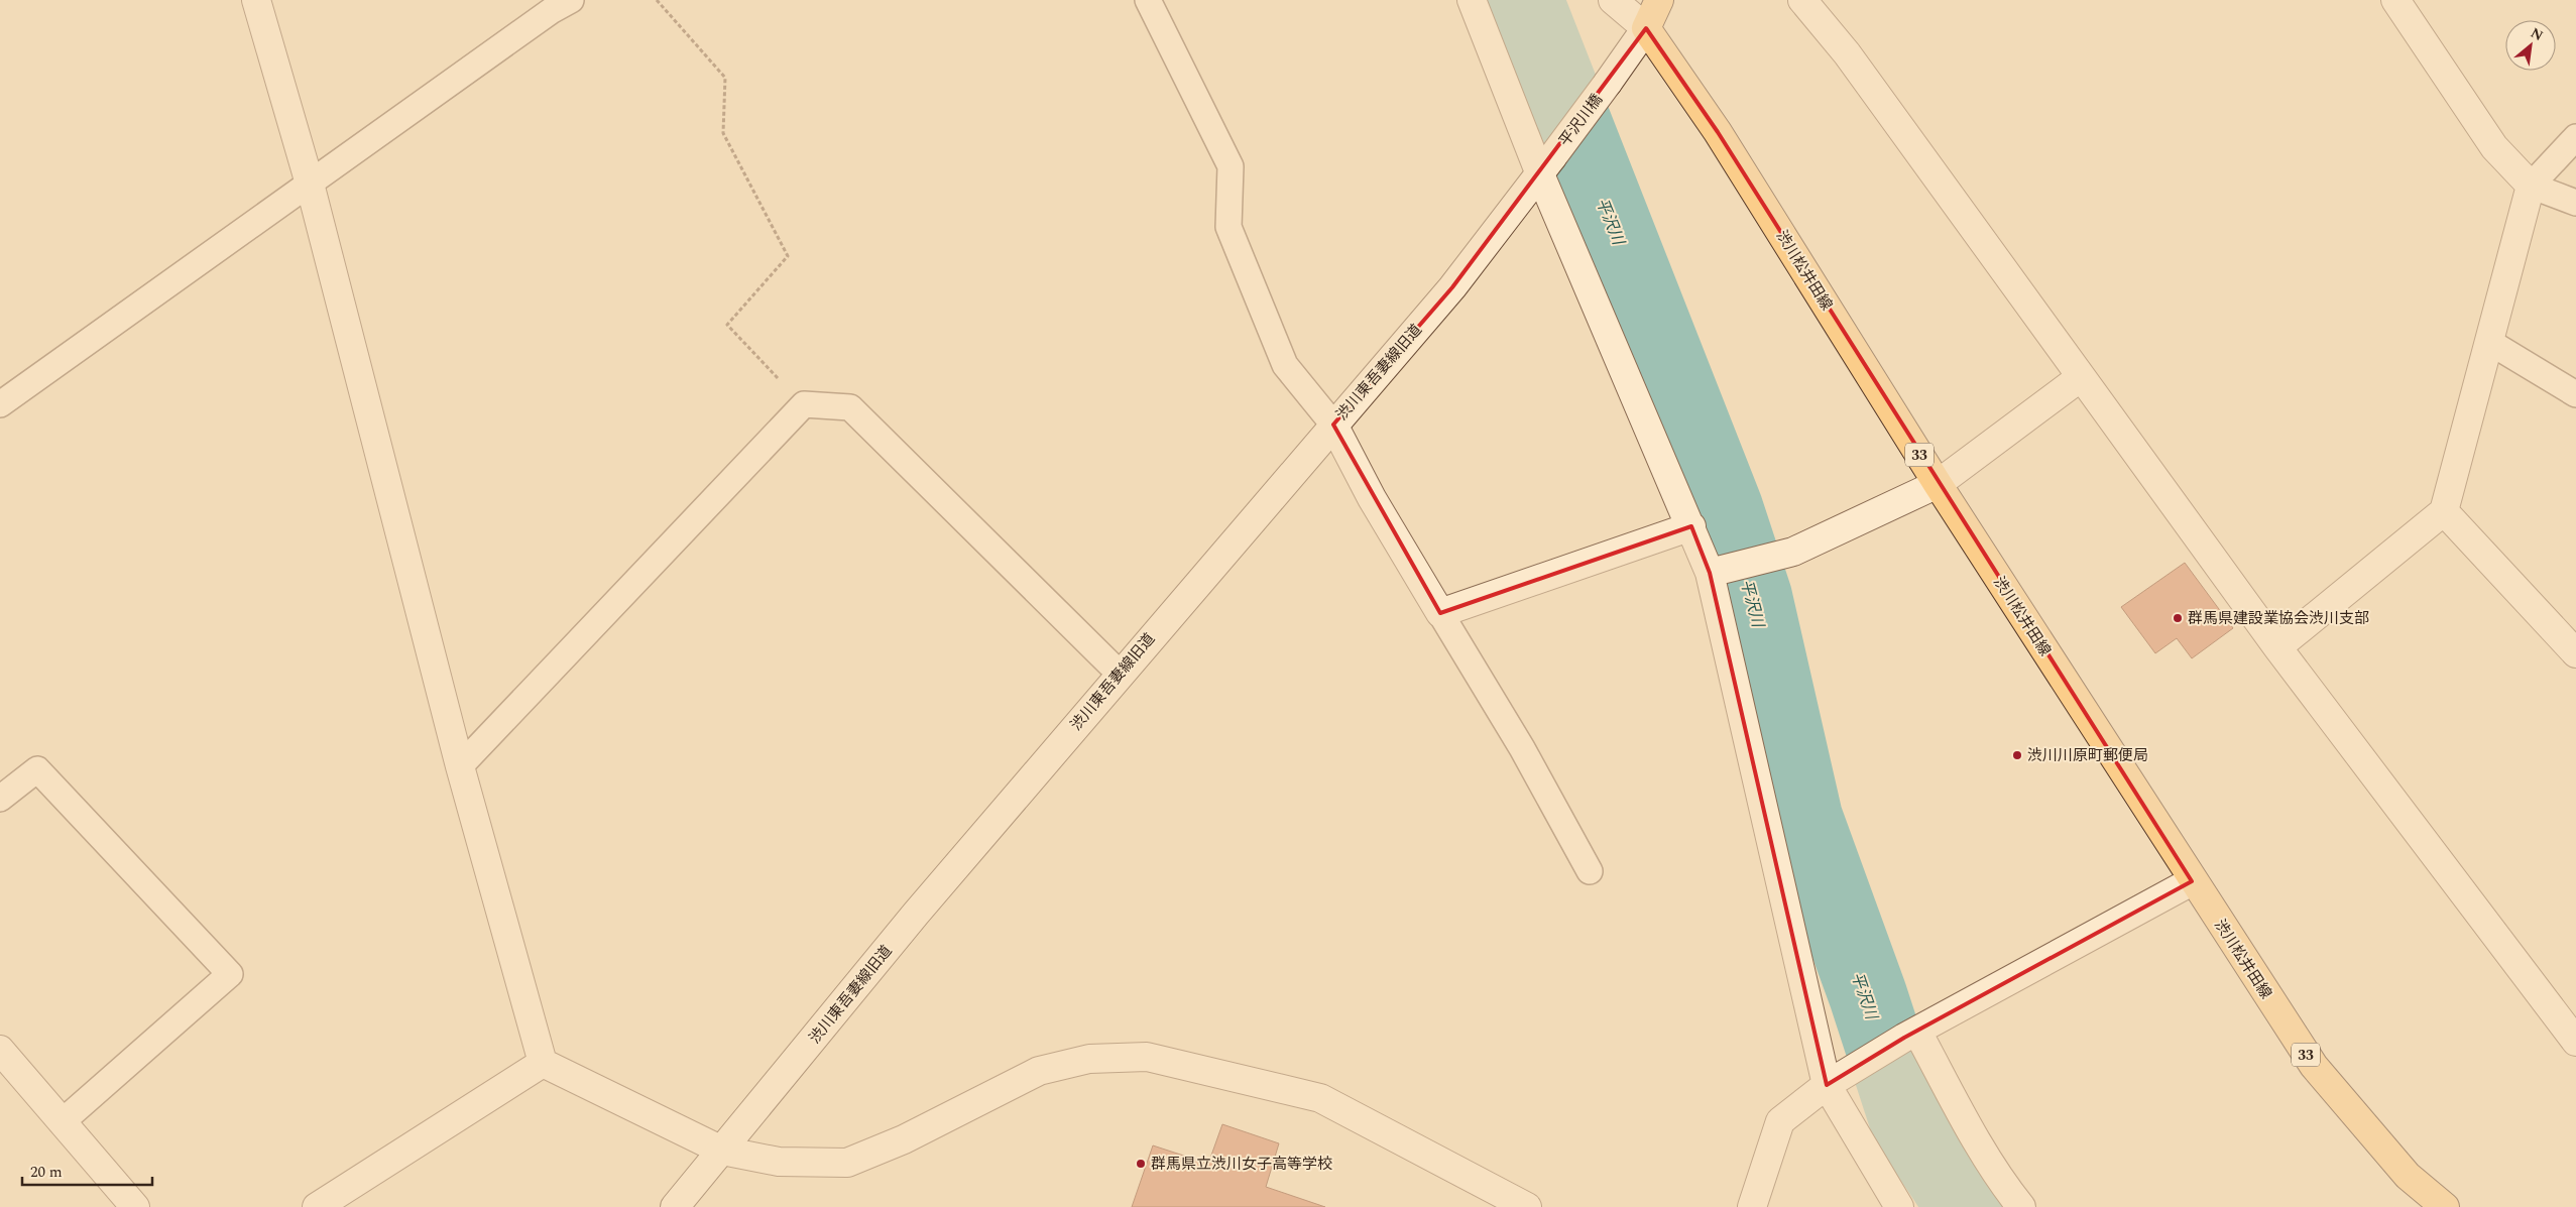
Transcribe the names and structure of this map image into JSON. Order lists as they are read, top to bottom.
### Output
{
  "streets": {
    "main road": ["渋川松井田線", "33"],
    "street": ["平沢川橋", "渋川東吾妻線旧道"]
  },
  "crossings": [
    ["平沢川橋", "渋川松井田線"],
    ["平沢川橋", "渋川東吾妻線旧道"]
  ],
  "water": ["平沢川"],
  "places": ["群馬県建設業協会渋川支部", "渋川川原町郵便局", "群馬県立渋川女子高等学校"],
  "scale_bar": "20 m",
  "north": "top right"
}
